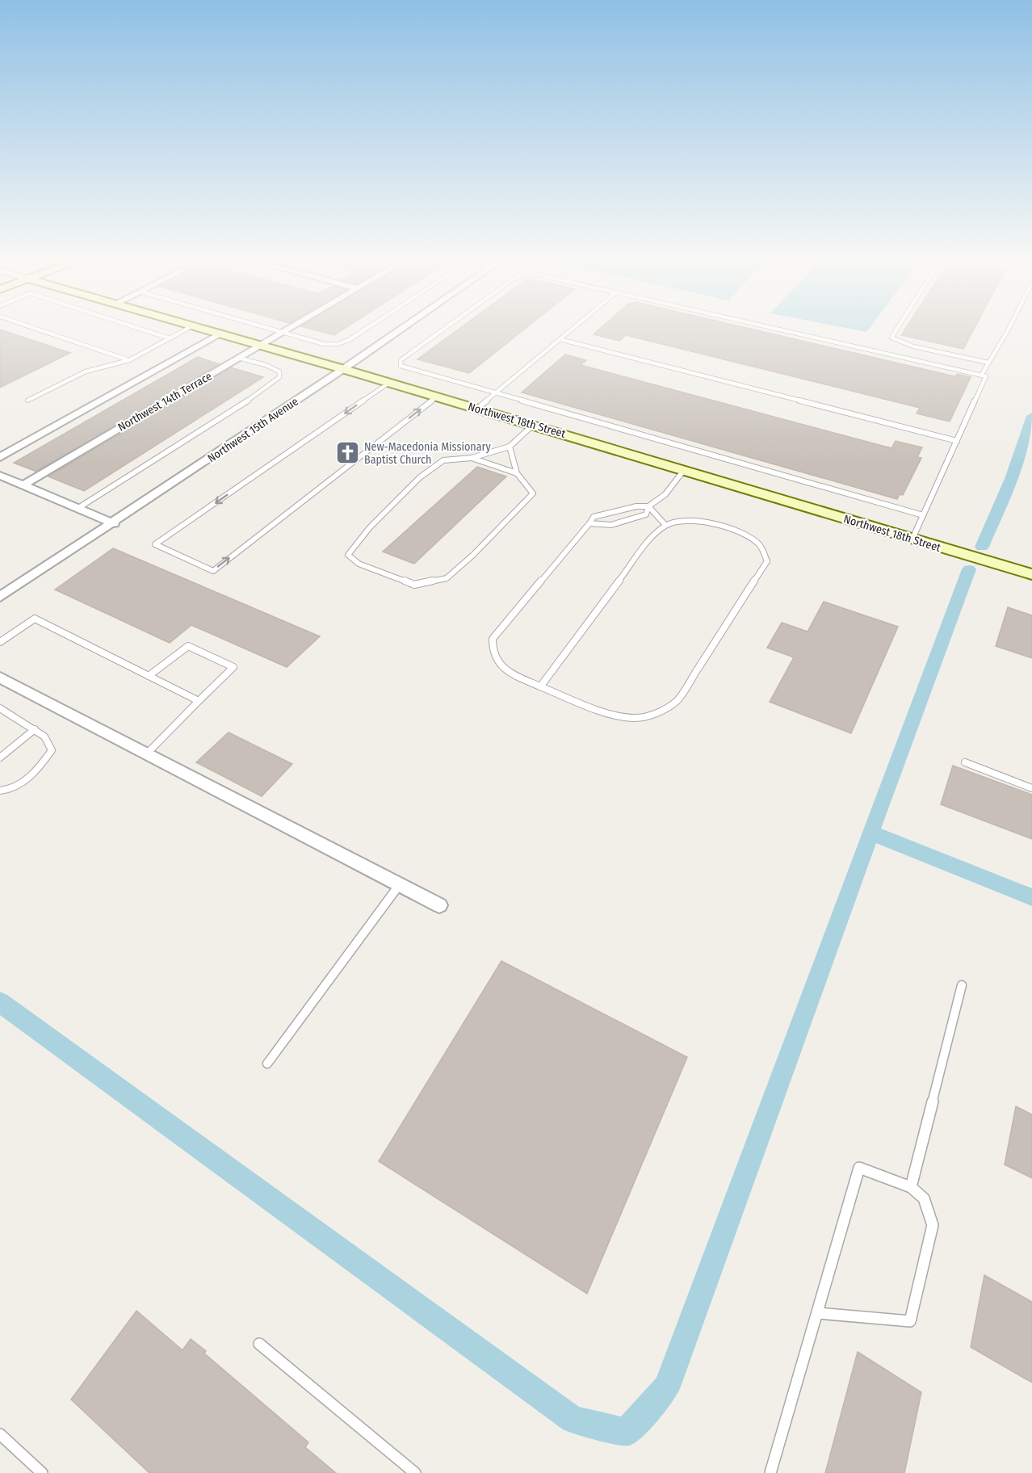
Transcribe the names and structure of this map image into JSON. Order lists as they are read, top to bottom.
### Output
{
  "streets": {
    "street": ["Northwest 14th Terrace", "Northwest 18th Street", "Northwest 15th Avenue"]
  },
  "crossings": [
    ["Northwest 14th Terrace", "Northwest 18th Street"],
    ["Northwest 18th Street", "Northwest 15th Avenue"]
  ],
  "places": {
    "church": ["New-Macedonia Missionary Baptist Church"]
  }
}
